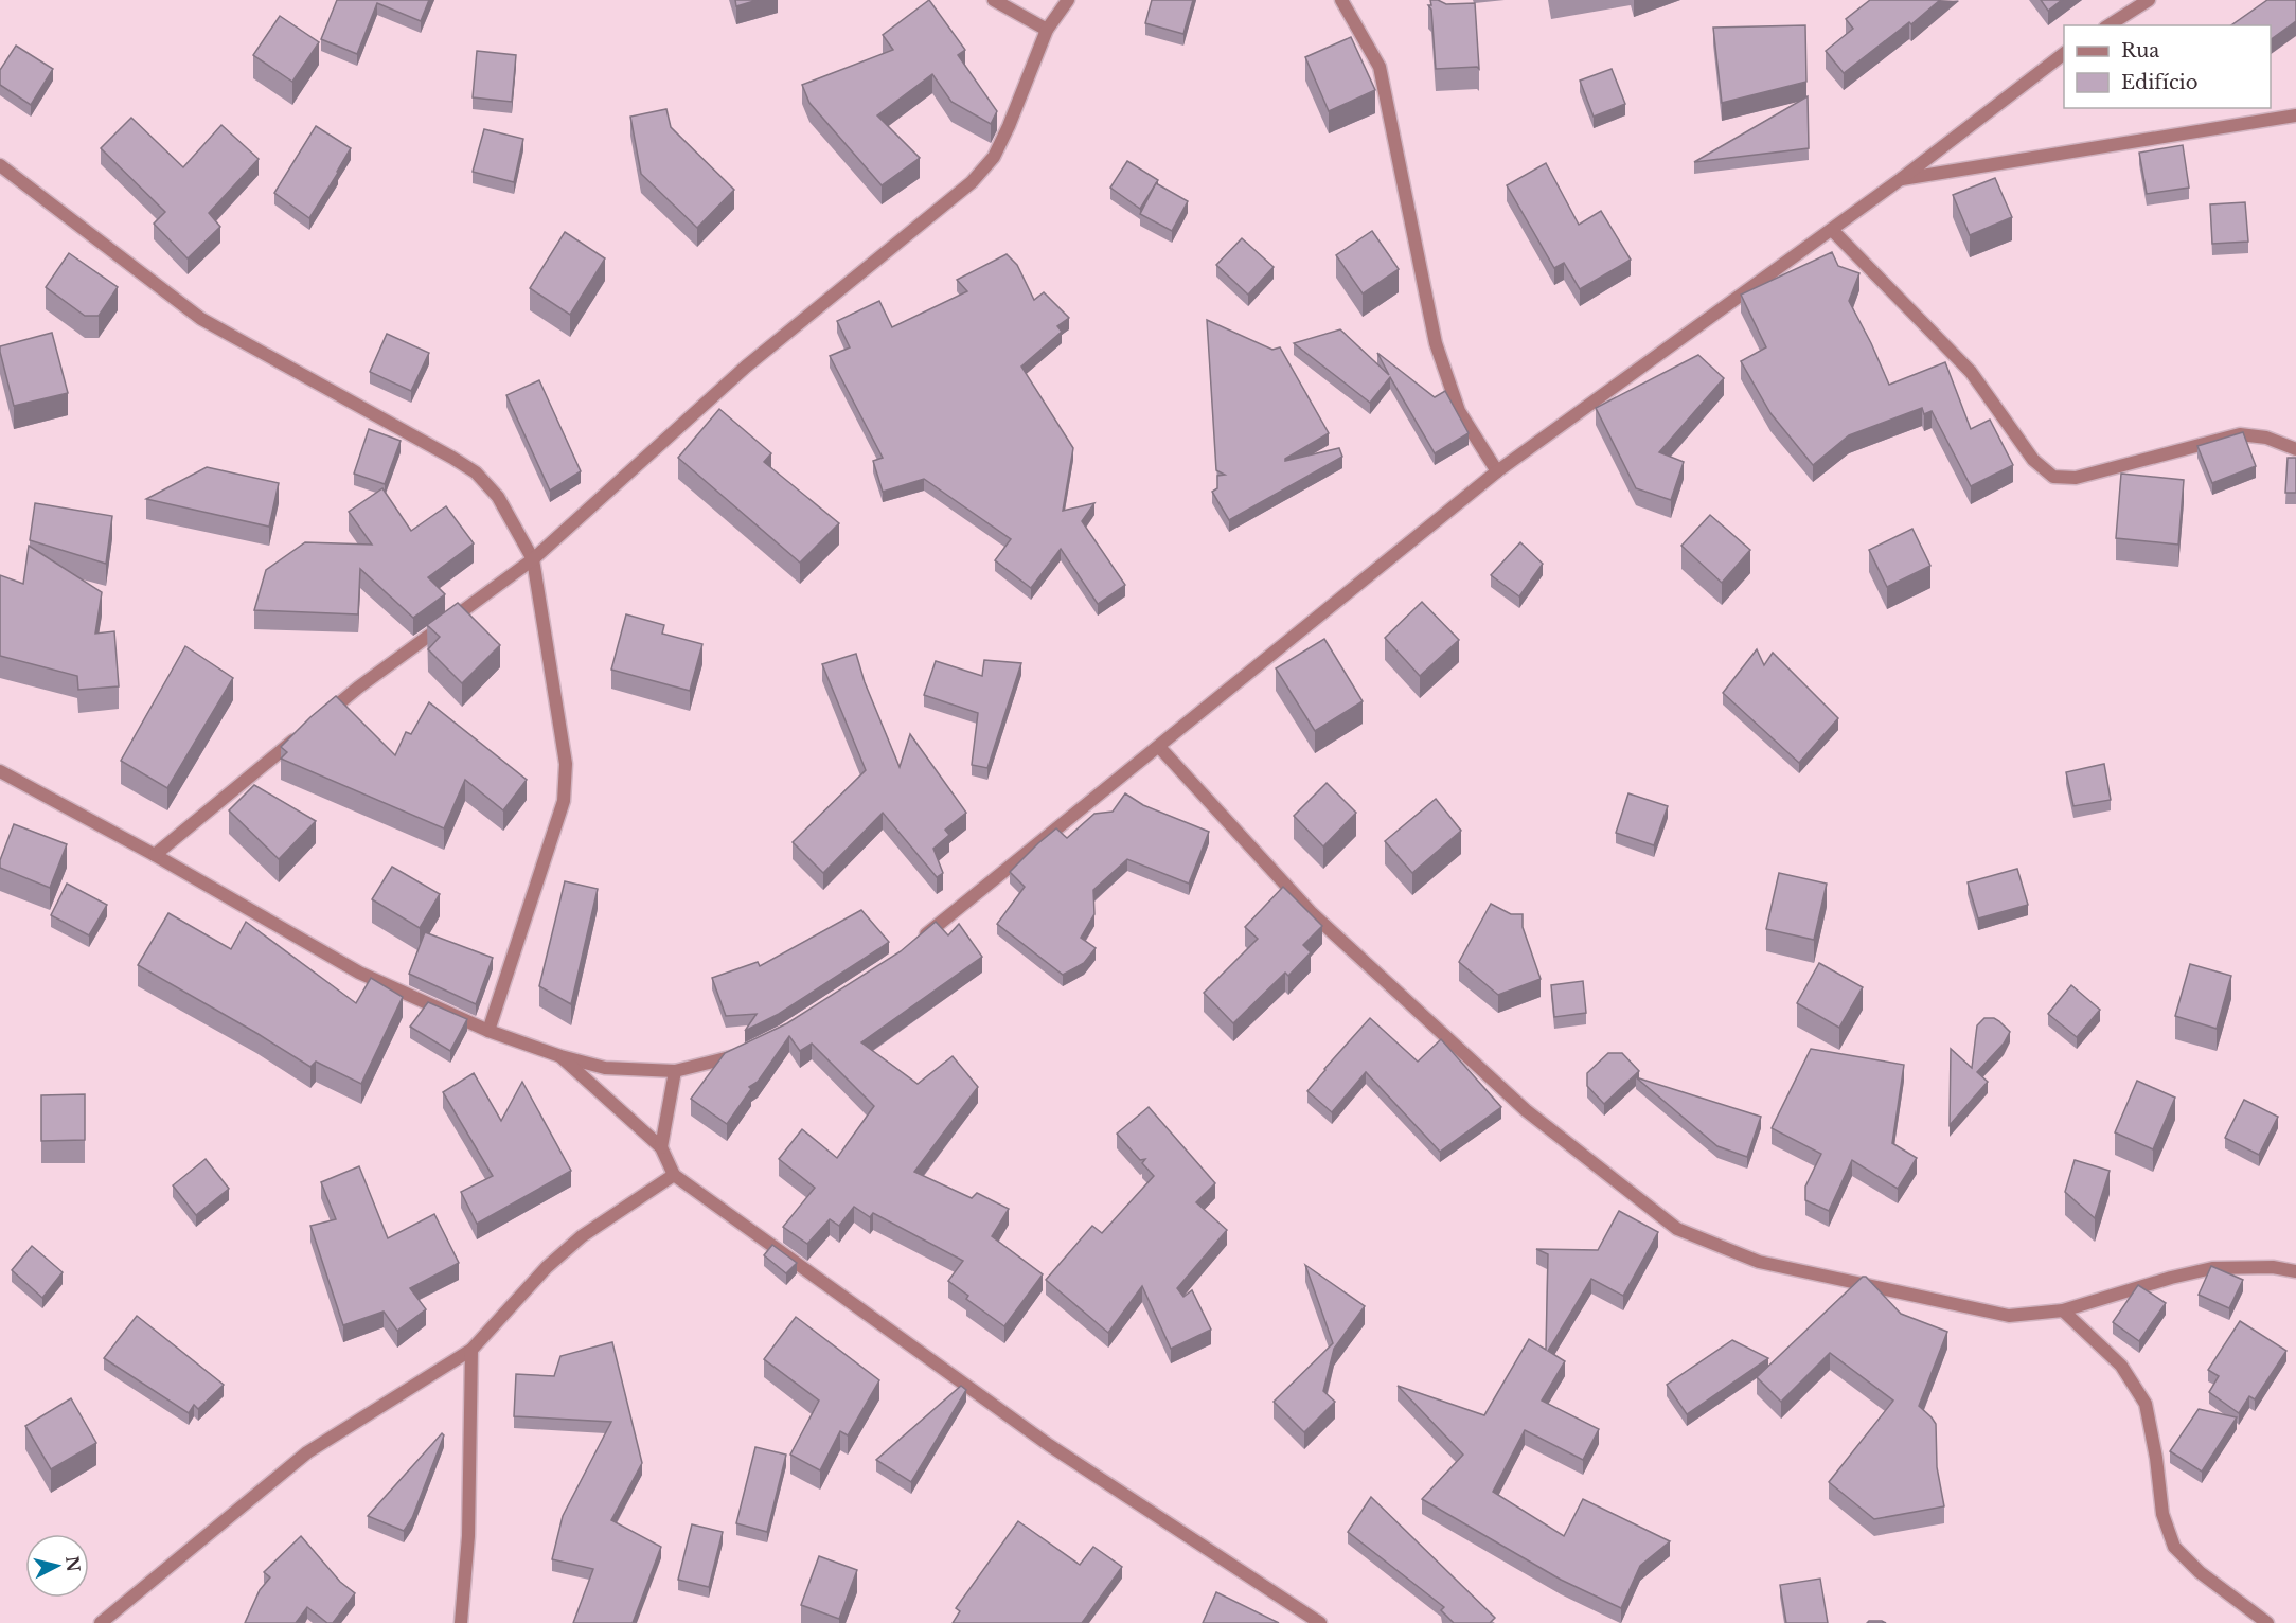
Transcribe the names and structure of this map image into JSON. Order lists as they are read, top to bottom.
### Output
{
  "legend": ["Rua", "Edifício"],
  "north": "right"
}
